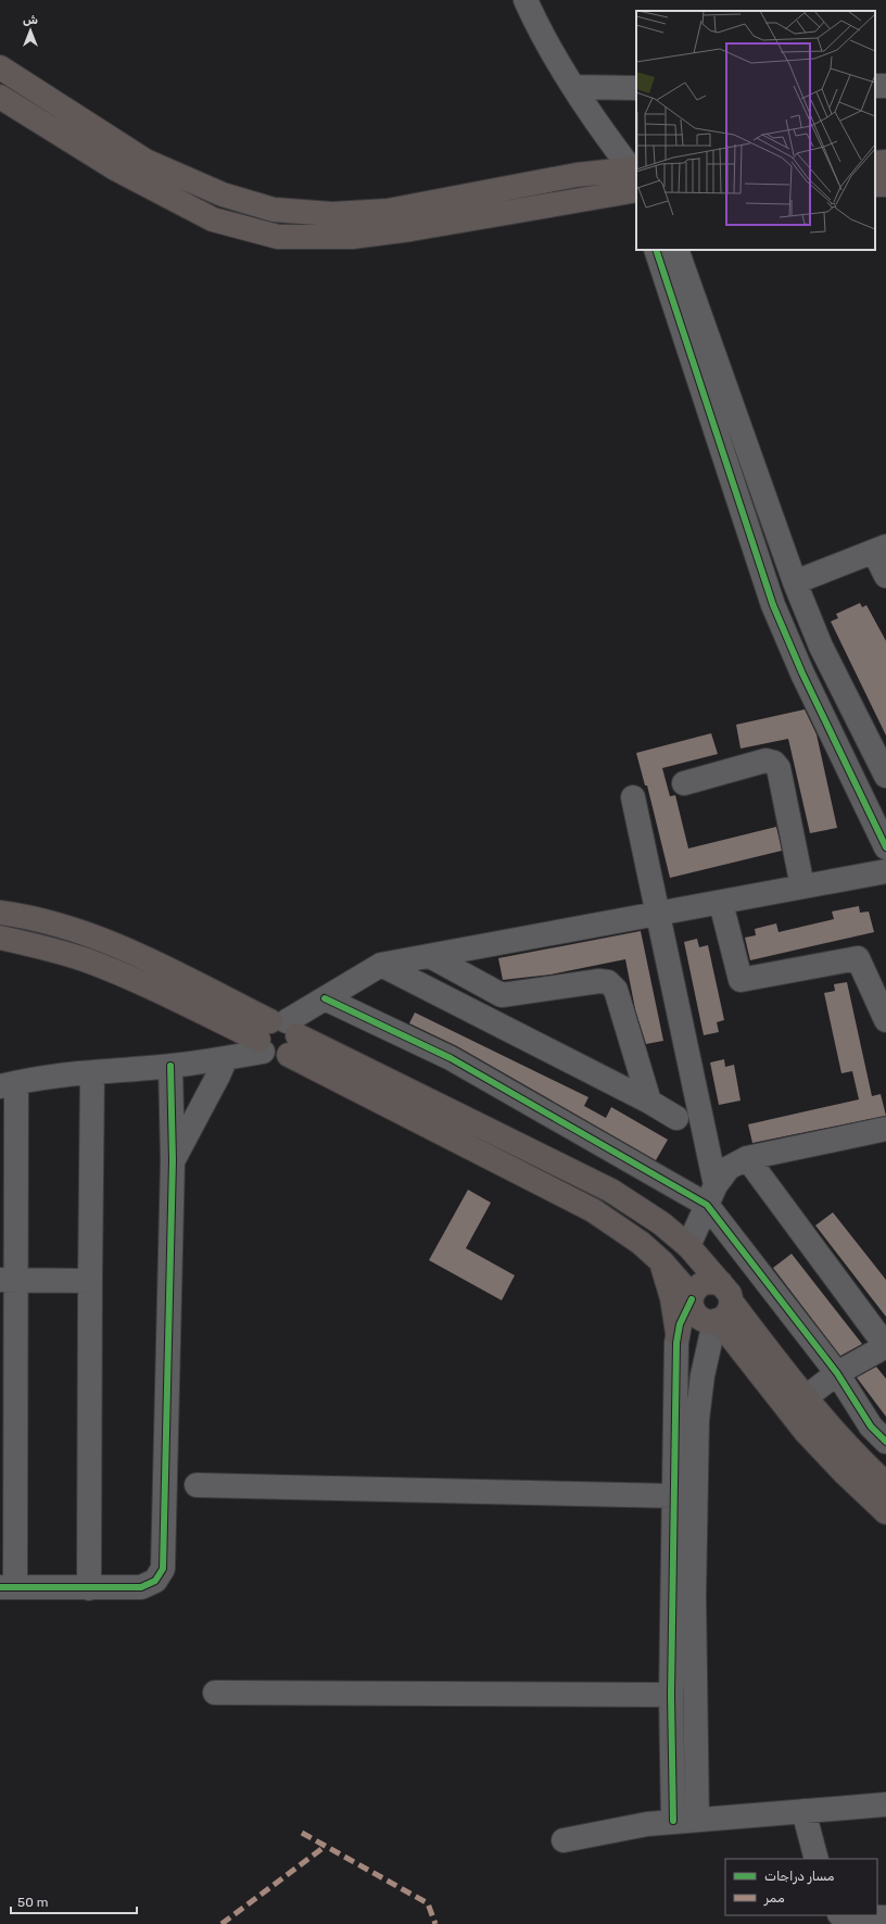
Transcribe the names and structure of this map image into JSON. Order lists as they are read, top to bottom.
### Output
{
  "legend": ["مسار دراجات", "ممر"],
  "scale_bar": "50 m",
  "north": "top"
}
